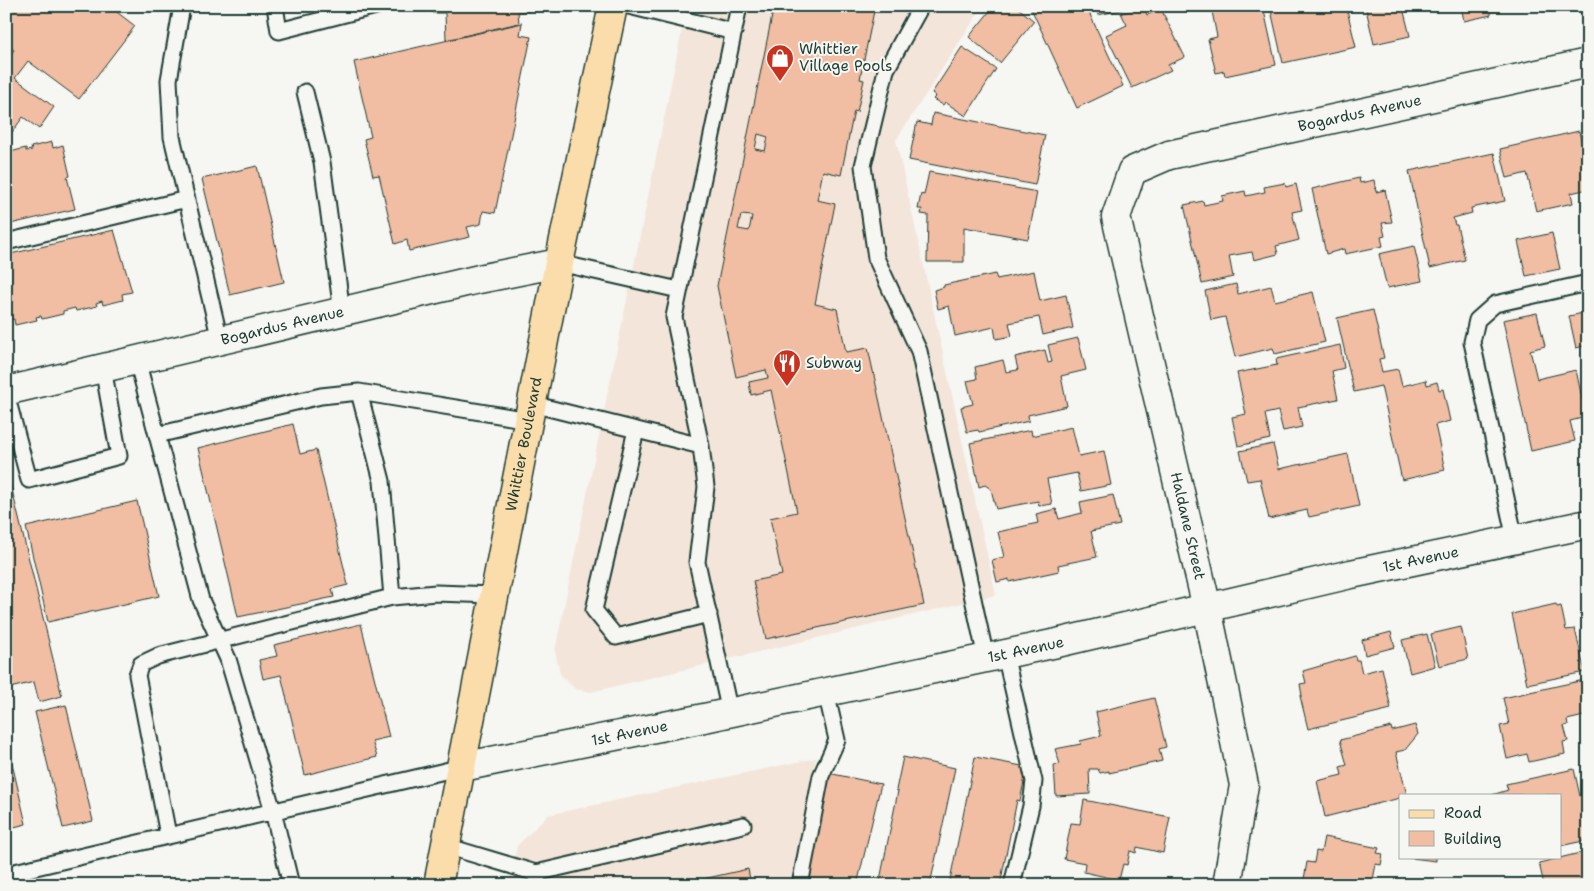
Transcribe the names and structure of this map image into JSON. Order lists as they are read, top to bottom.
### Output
{
  "streets": {
    "main road": ["Whittier Boulevard"],
    "street": ["Bogardus Avenue", "Haldane Street", "1st Avenue"]
  },
  "crossings": [
    ["Bogardus Avenue", "Whittier Boulevard"],
    ["Bogardus Avenue", "Haldane Street"],
    ["Whittier Boulevard", "1st Avenue"],
    ["Haldane Street", "1st Avenue"]
  ],
  "places": {
    "shop": ["Whittier Village Pools"],
    "restaurant": ["Subway"]
  },
  "legend": ["Road", "Building"]
}
